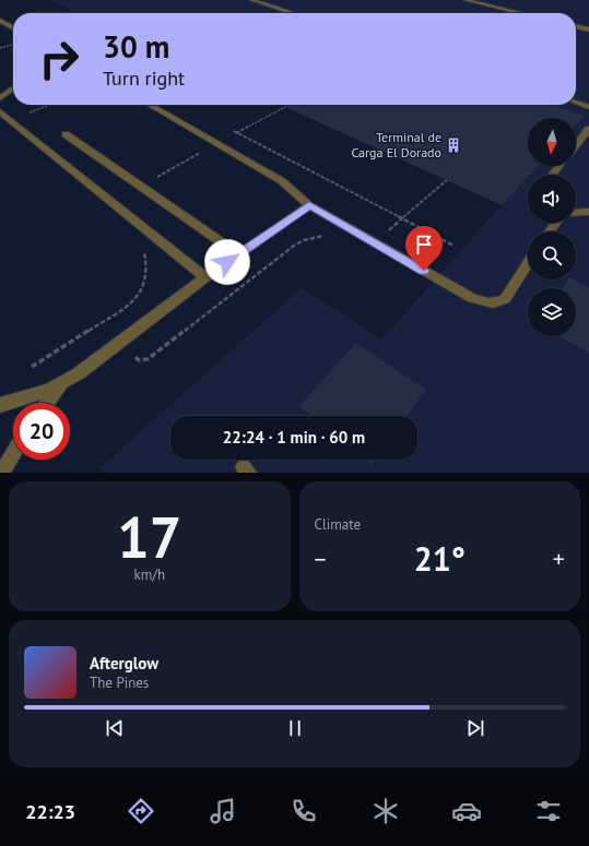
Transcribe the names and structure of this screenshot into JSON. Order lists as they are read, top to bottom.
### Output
{
  "places": {
    "building": ["Terminal de Carga El Dorado"]
  },
  "north": "bottom",
  "page": {
    "turn": ["30 m", "Turn right"],
    "limit": "20",
    "trip": "22:24 · 1 min · 60 m",
    "tile": [
      ["17", "km/h"],
      "Climate"
    ],
    "heat": ["−", "21°", "+"],
    "song": ["Afterglow", "The Pines"],
    "tabs": "22:23"
  }
}
